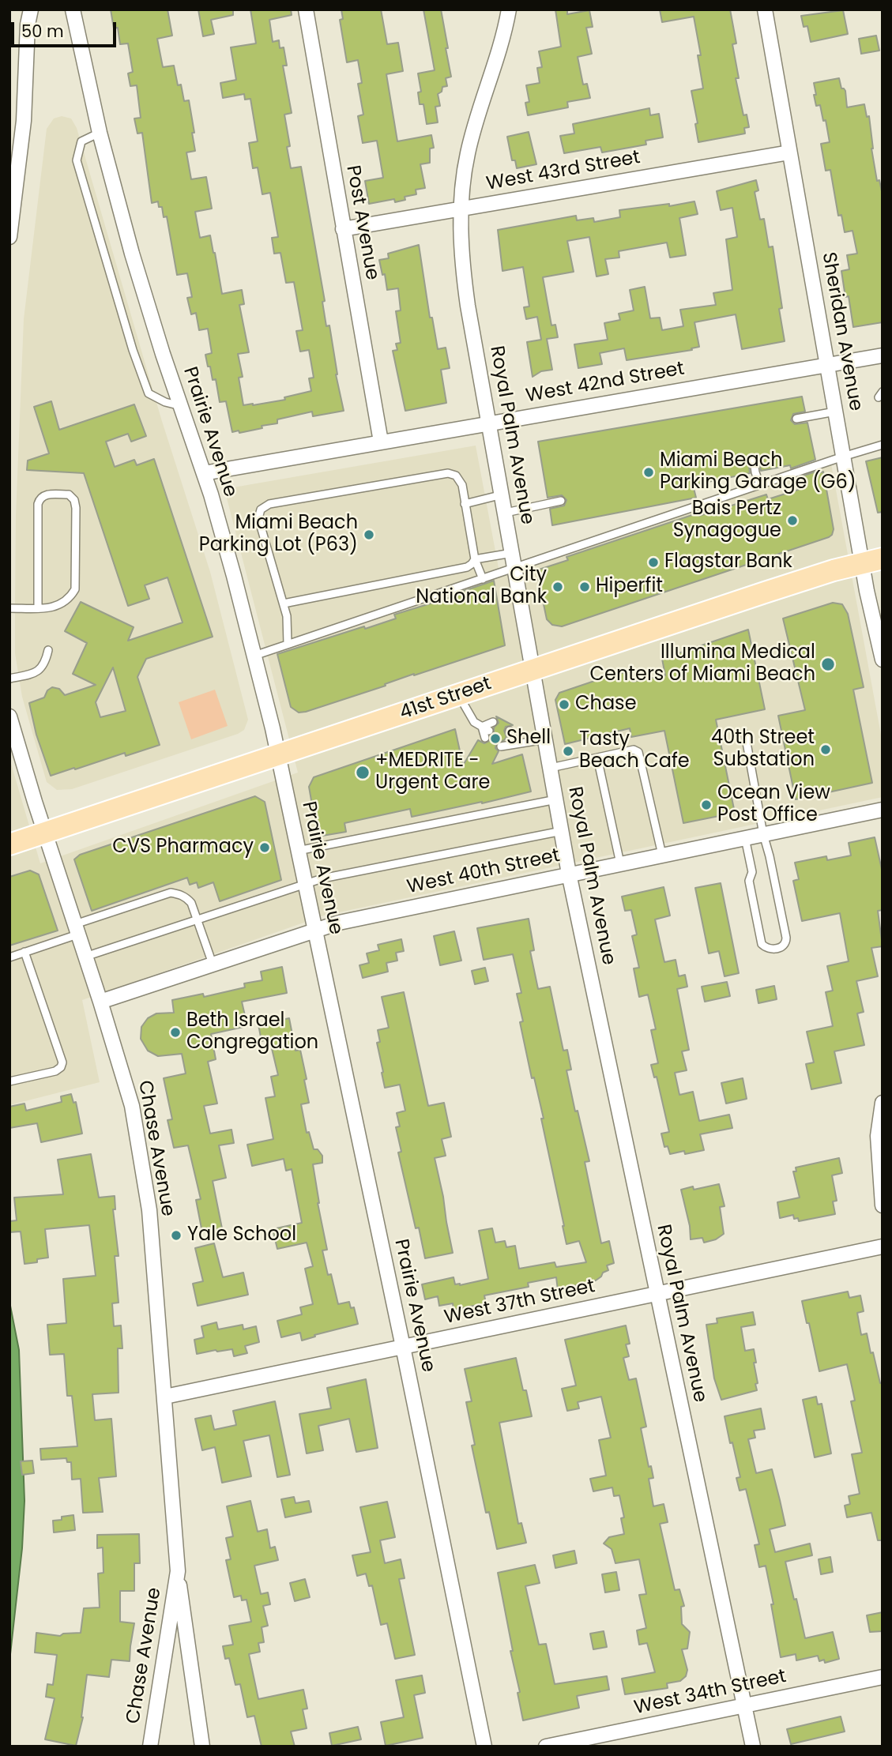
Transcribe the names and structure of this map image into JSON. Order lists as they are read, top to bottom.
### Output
{
  "streets": {
    "main road": ["41st Street"],
    "street": [
      "West 43rd Street",
      "Post Avenue",
      "Sheridan Avenue",
      "West 42nd Street",
      "Prairie Avenue",
      "Royal Palm Avenue",
      "West 40th Street",
      "Chase Avenue",
      "West 37th Street",
      "West 34th Street"
    ]
  },
  "crossings": [
    ["West 43rd Street", "Post Avenue"],
    ["West 43rd Street", "Sheridan Avenue"],
    ["West 43rd Street", "Royal Palm Avenue"],
    ["Post Avenue", "West 42nd Street"],
    ["Sheridan Avenue", "West 42nd Street"],
    ["Sheridan Avenue", "41st Street"],
    ["West 42nd Street", "Prairie Avenue"],
    ["West 42nd Street", "Royal Palm Avenue"],
    ["Prairie Avenue", "41st Street"],
    ["Prairie Avenue", "West 40th Street"],
    ["Prairie Avenue", "West 37th Street"],
    ["Royal Palm Avenue", "41st Street"],
    ["Royal Palm Avenue", "West 40th Street"],
    ["Royal Palm Avenue", "West 37th Street"],
    ["Royal Palm Avenue", "West 34th Street"],
    ["41st Street", "Chase Avenue"],
    ["West 40th Street", "Chase Avenue"],
    ["Chase Avenue", "West 37th Street"]
  ],
  "places": [
    "Miami Beach Parking Garage (G6)",
    "Bais Pertz Synagogue",
    "Miami Beach Parking Lot (P63)",
    "Flagstar Bank",
    "City National Bank",
    "Hiperfit",
    "Illumina Medical Centers of Miami Beach",
    "Chase",
    "Shell",
    "40th Street Substation",
    "Tasty Beach Cafe",
    "+MEDRITE - Urgent Care",
    "Ocean View Post Office",
    "CVS Pharmacy",
    "Beth Israel Congregation",
    "Yale School"
  ],
  "scale_bar": "50 m"
}
